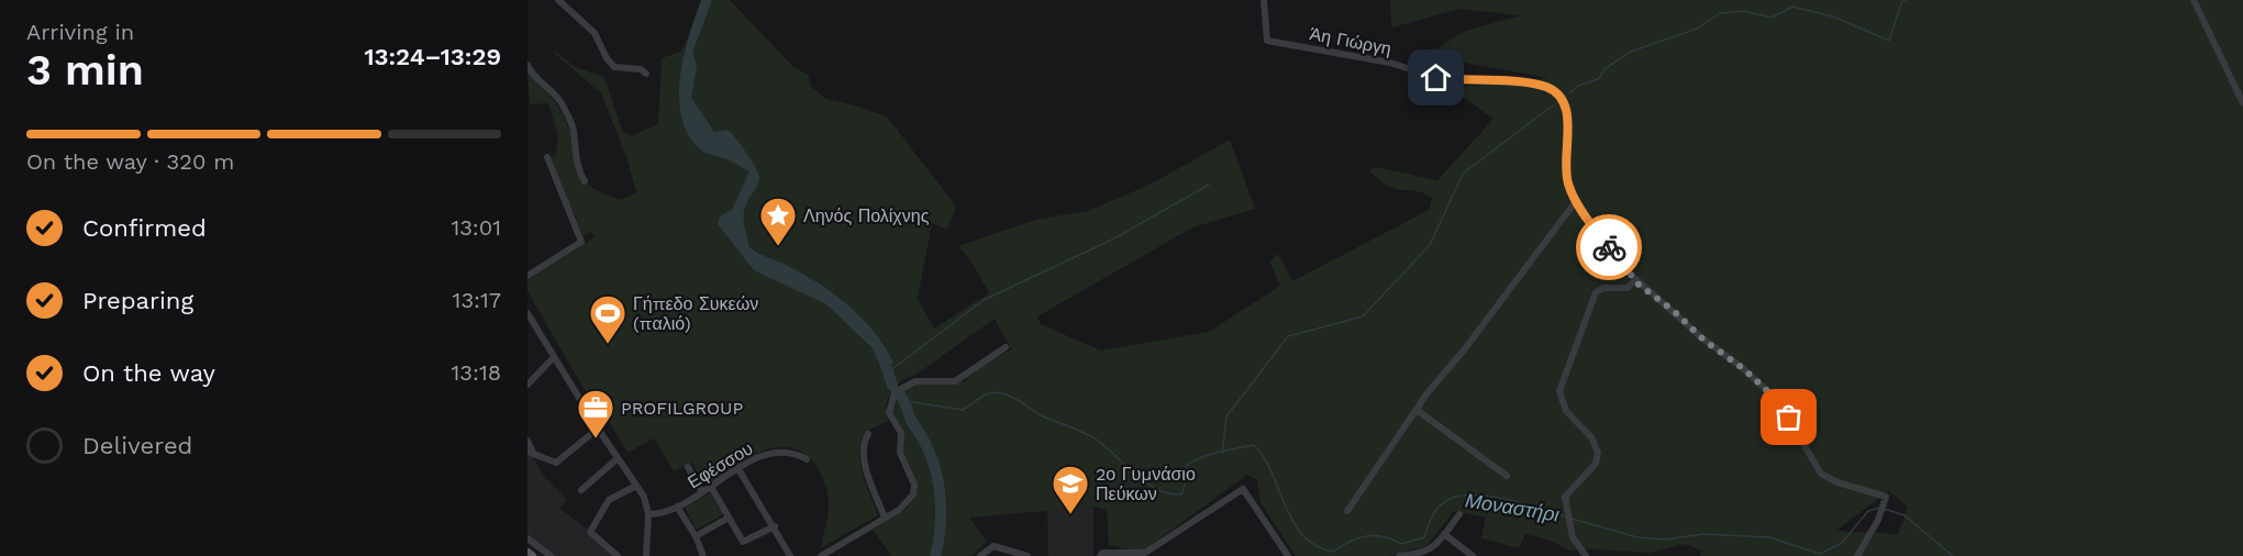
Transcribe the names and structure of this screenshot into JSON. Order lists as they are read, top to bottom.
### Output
{
  "streets": {
    "street": ["Άη Γιώργη", "Εφέσσου"]
  },
  "water": ["Μοναστήρι"],
  "places": {
    "place": ["Ληνός Πολίχνης"],
    "sports": ["Γήπεδο Συκεών (παλιό)"],
    "office": ["PROFILGROUP"],
    "school or university": ["2ο Γυμνάσιο Πεύκων"]
  },
  "page": {
    "heading": ["3 min", "Arriving in", "13:24–13:29"],
    "bar": "On the way · 320 m",
    "list": [
      ["Confirmed", "13:01"],
      ["Preparing", "13:17"],
      ["On the way", "13:18"],
      "Delivered"
    ]
  }
}
